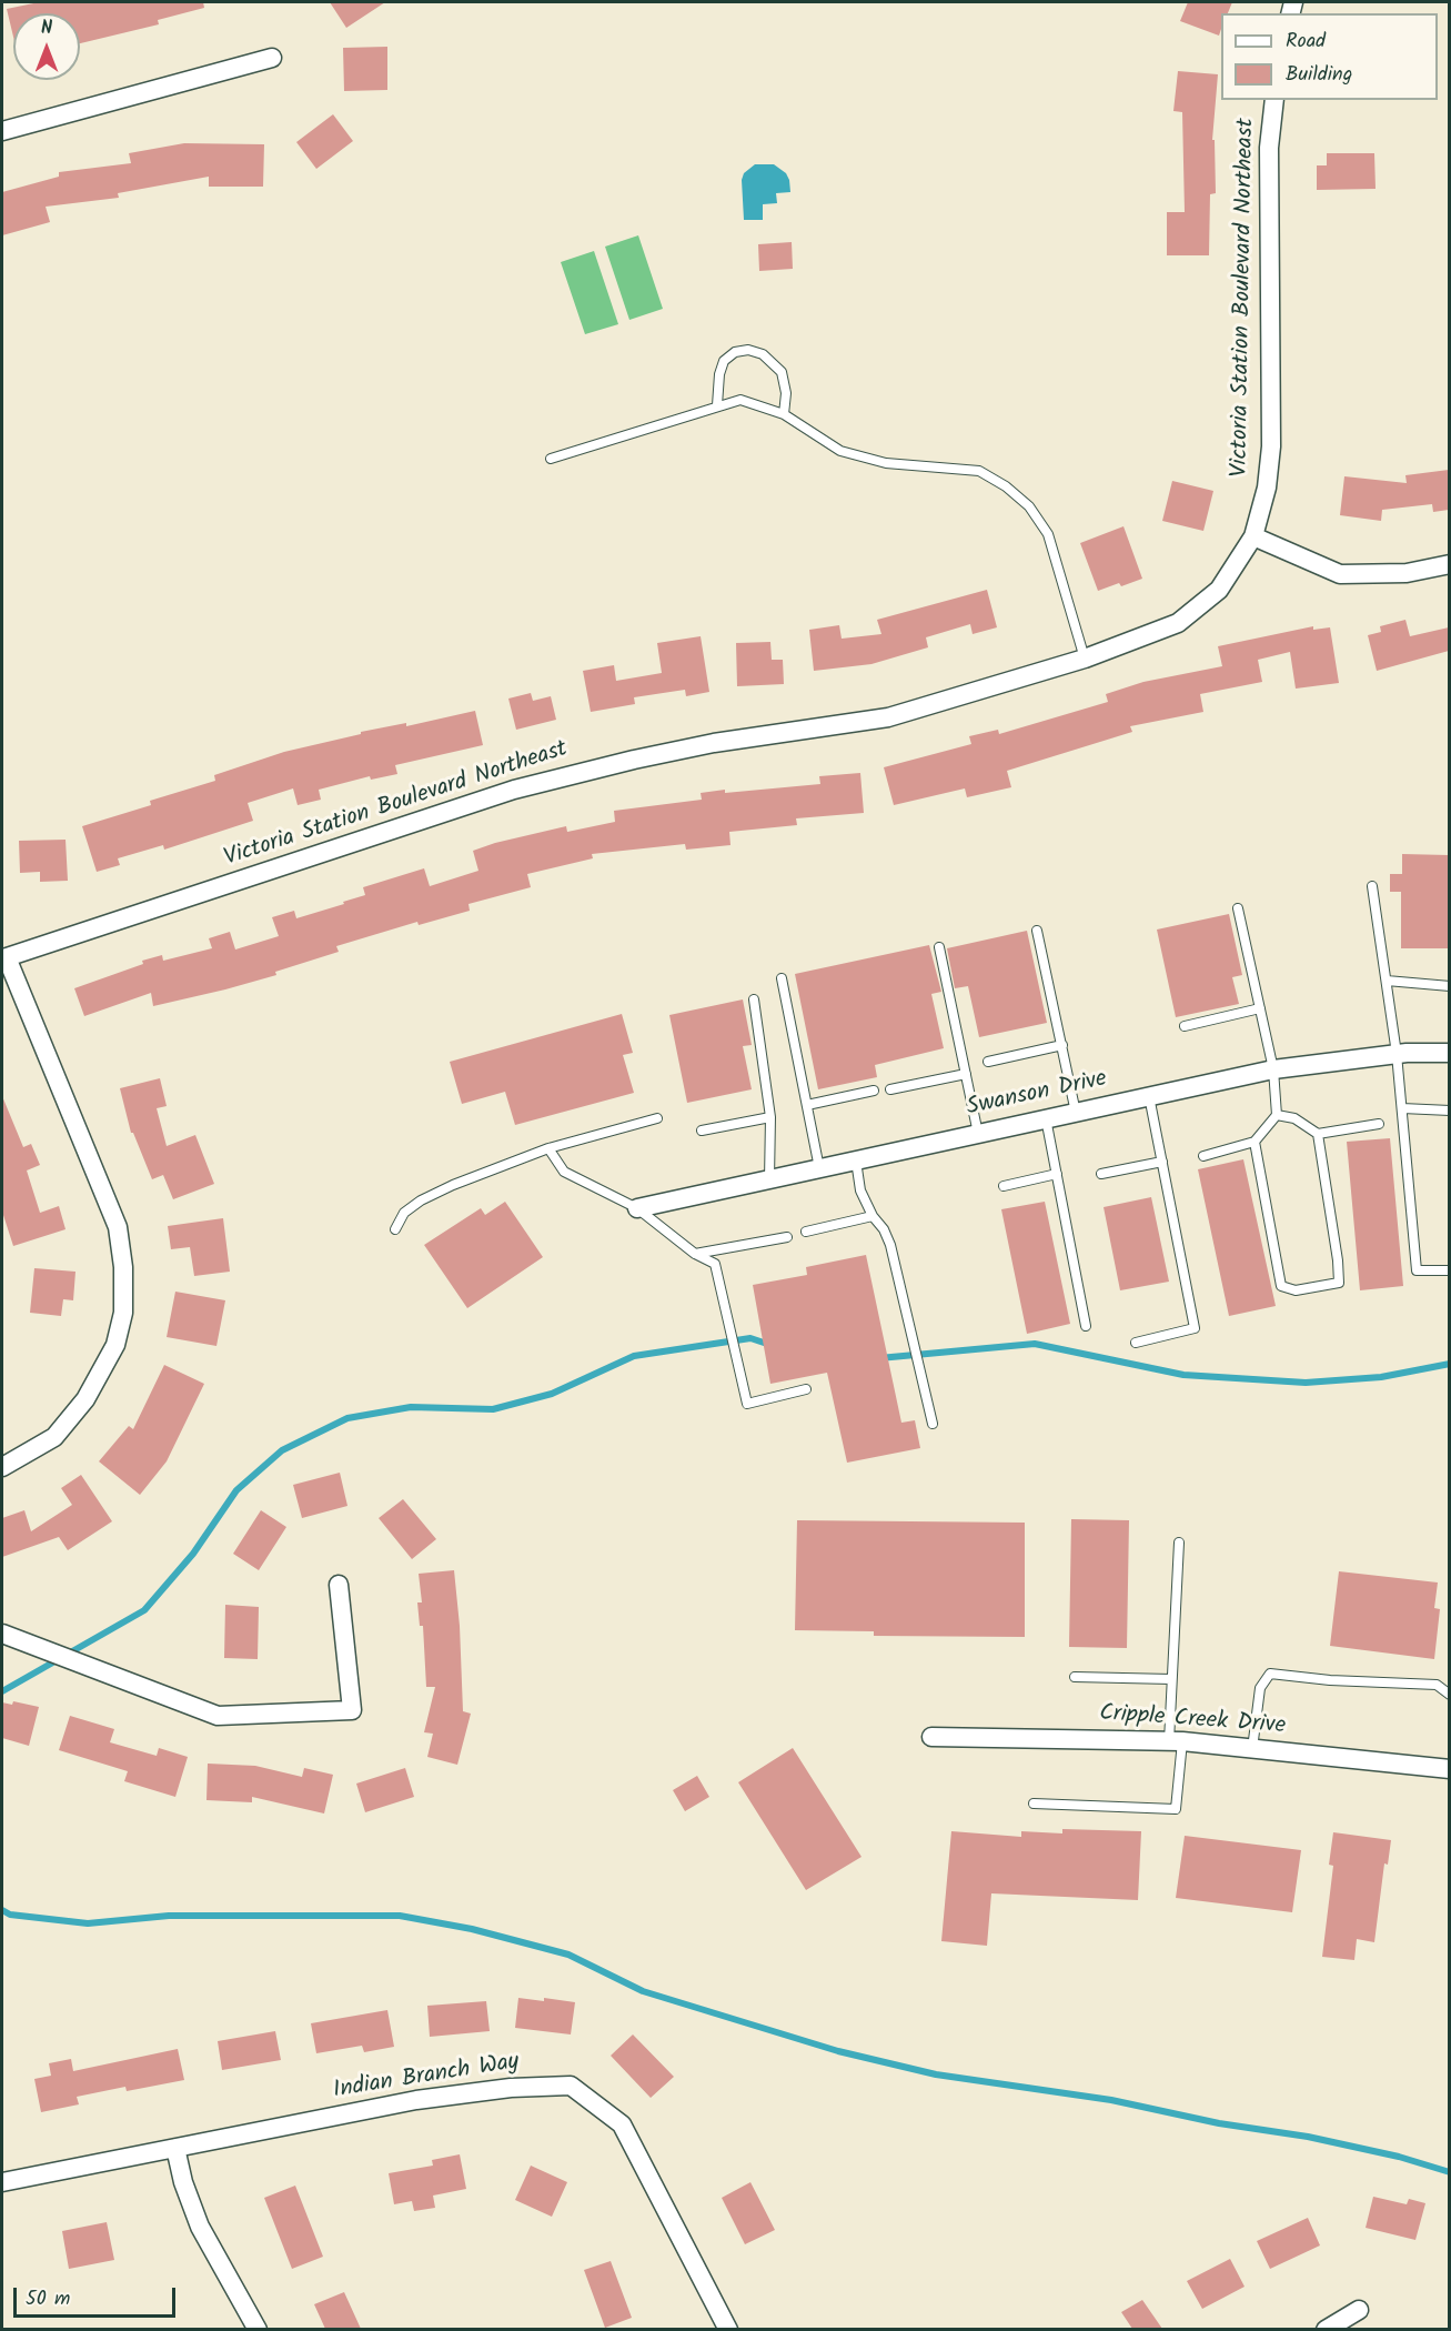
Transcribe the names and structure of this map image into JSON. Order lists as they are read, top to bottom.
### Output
{
  "streets": {
    "street": [
      "Victoria Station Boulevard Northeast",
      "Swanson Drive",
      "Cripple Creek Drive",
      "Indian Branch Way"
    ]
  },
  "legend": ["Road", "Building"],
  "scale_bar": "50 m",
  "north": "top"
}
